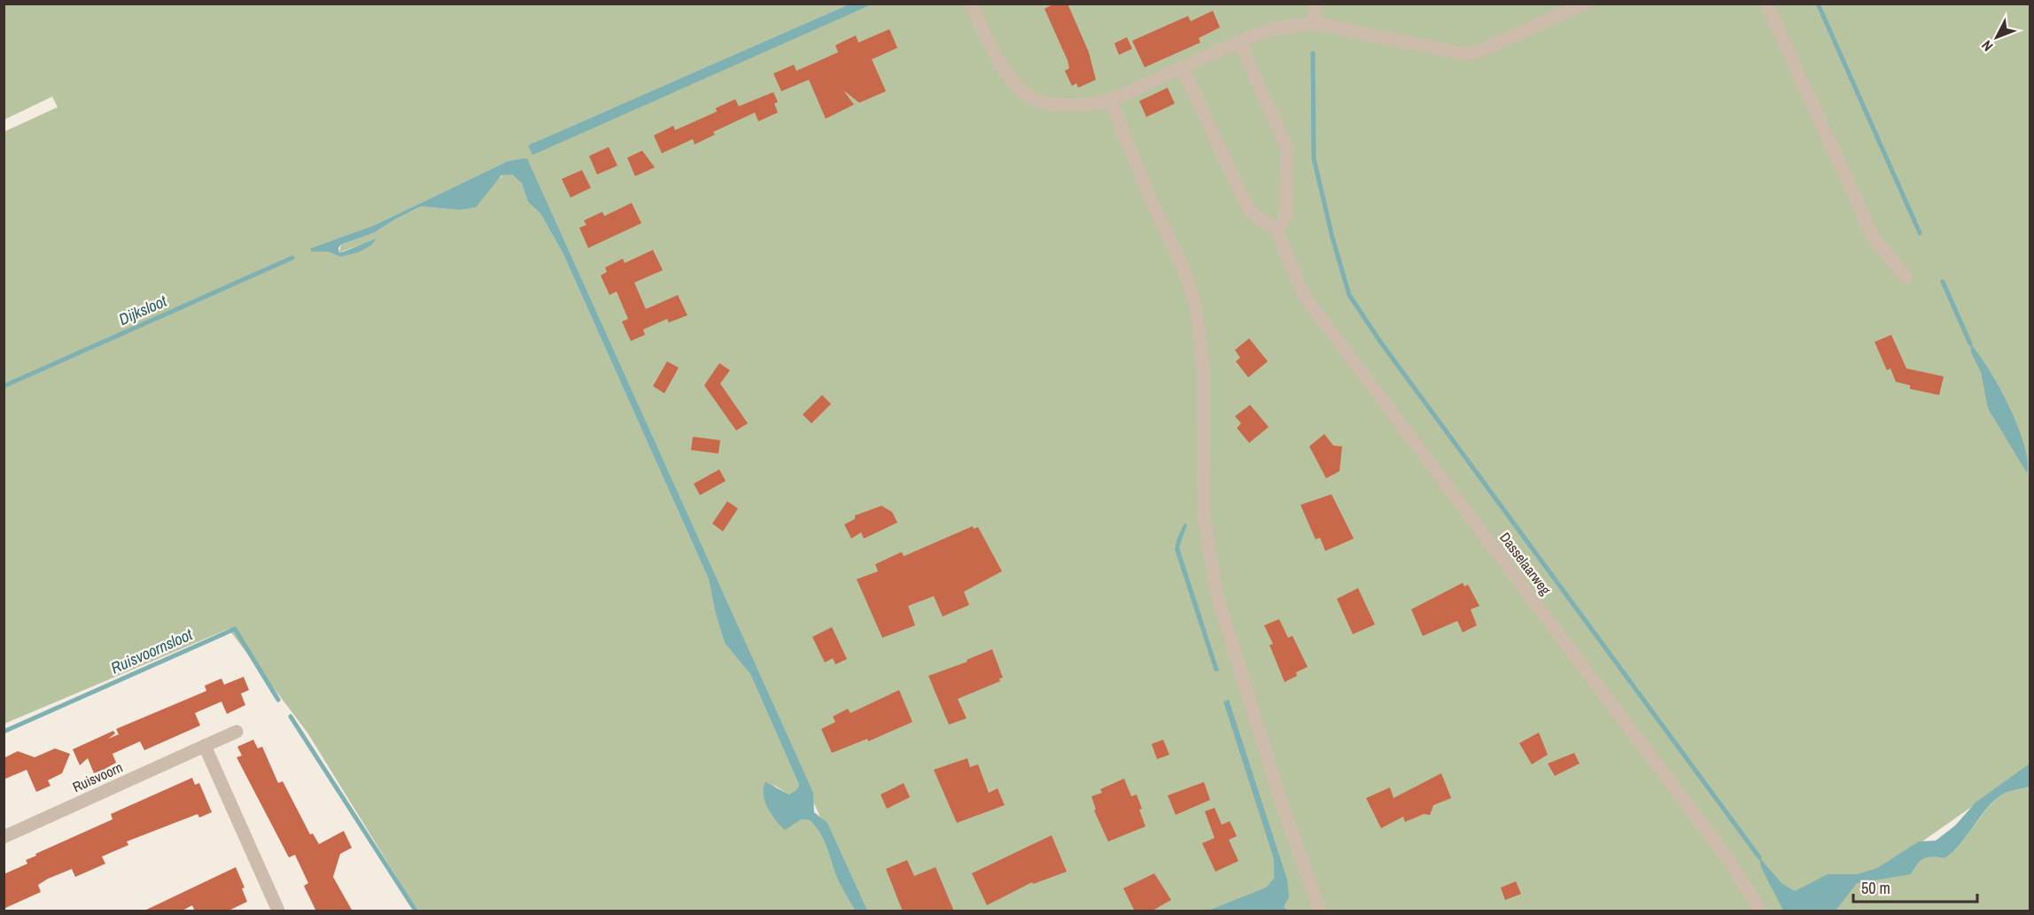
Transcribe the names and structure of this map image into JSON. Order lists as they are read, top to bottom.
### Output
{
  "streets": {
    "street": ["Dasselaarweg", "Ruisvoorn"]
  },
  "water": ["Dijksloot", "Ruisvoornsloot"],
  "scale_bar": "50 m",
  "north": "bottom left"
}
